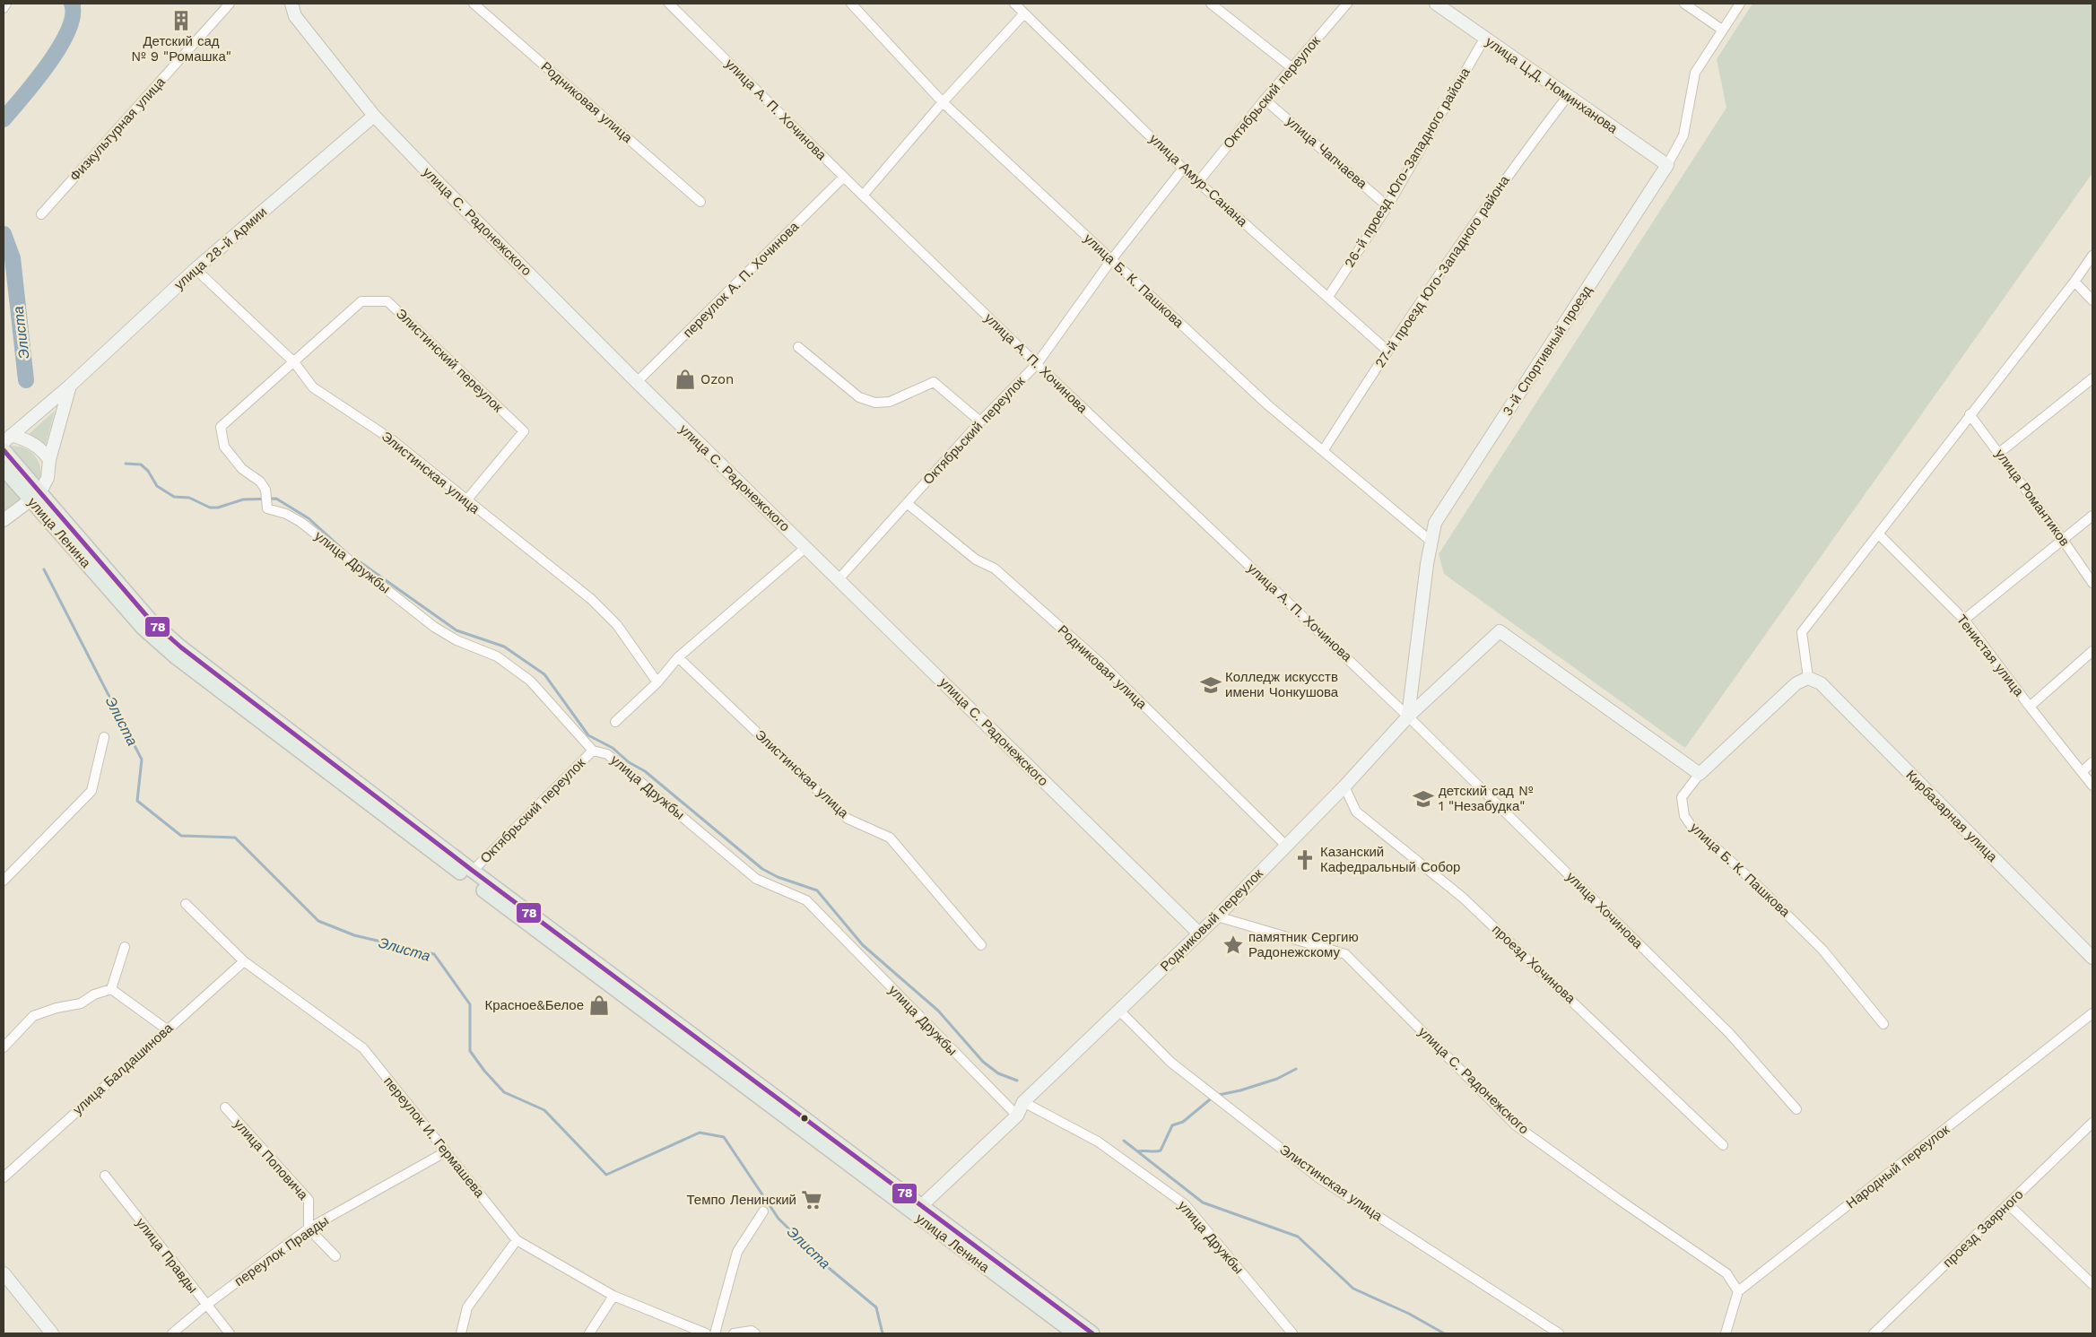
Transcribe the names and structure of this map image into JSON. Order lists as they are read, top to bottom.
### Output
{
  "streets": {
    "main road": ["улица Ленина"],
    "street": [
      "улица Ц.Д. Номинханова",
      "Октябрьский переулок",
      "Родниковая улица",
      "улица А. П. Хочинова",
      "Физкультурная улица",
      "улица Чапчаева",
      "26-й проезд Юго-Западного района",
      "улица Амур-Санана",
      "улица С. Радонежского",
      "улица 28-й Армии",
      "27-й проезд Юго-Западного района",
      "переулок А. П. Хочинова",
      "улица Б. К. Пашкова",
      "3-й Спортивный проезд",
      "Элистинский переулок",
      "Элистинская улица",
      "улица Романтиков",
      "улица Дружбы",
      "Тенистая улица",
      "Кирбазарная улица",
      "улица Хочинова",
      "Родниковый переулок",
      "проезд Хочинова",
      "улица Балдашинова",
      "переулок И. Гермашева",
      "улица Поповича",
      "Народный переулок",
      "проезд Заярного",
      "переулок Правды",
      "улица Правды"
    ]
  },
  "crossings": [
    ["улица Ц.Д. Номинханова", "26-й проезд Юго-Западного района"],
    ["улица Ц.Д. Номинханова", "27-й проезд Юго-Западного района"],
    ["улица Ц.Д. Номинханова", "3-й Спортивный проезд"],
    ["Октябрьский переулок", "Родниковая улица"],
    ["Октябрьский переулок", "улица А. П. Хочинова"],
    ["Октябрьский переулок", "улица Чапчаева"],
    ["Октябрьский переулок", "улица Амур-Санана"],
    ["Октябрьский переулок", "улица С. Радонежского"],
    ["Октябрьский переулок", "улица Б. К. Пашкова"],
    ["Октябрьский переулок", "улица Ленина"],
    ["Октябрьский переулок", "улица Дружбы"],
    ["Родниковая улица", "Родниковый переулок"],
    ["улица А. П. Хочинова", "переулок А. П. Хочинова"],
    ["улица А. П. Хочинова", "3-й Спортивный проезд"],
    ["улица А. П. Хочинова", "улица Хочинова"],
    ["улица А. П. Хочинова", "Родниковый переулок"],
    ["улица Чапчаева", "26-й проезд Юго-Западного района"],
    ["26-й проезд Юго-Западного района", "улица Амур-Санана"],
    ["улица Амур-Санана", "27-й проезд Юго-Западного района"],
    ["улица С. Радонежского", "улица 28-й Армии"],
    ["улица С. Радонежского", "переулок А. П. Хочинова"],
    ["улица С. Радонежского", "Родниковый переулок"],
    ["улица С. Радонежского", "Народный переулок"],
    ["улица 28-й Армии", "Элистинская улица"],
    ["27-й проезд Юго-Западного района", "улица Б. К. Пашкова"],
    ["улица Б. К. Пашкова", "3-й Спортивный проезд"],
    ["улица Б. К. Пашкова", "Родниковый переулок"],
    ["3-й Спортивный проезд", "улица Хочинова"],
    ["3-й Спортивный проезд", "Родниковый переулок"],
    ["Элистинский переулок", "Элистинская улица"],
    ["Элистинский переулок", "улица Дружбы"],
    ["Элистинская улица", "Родниковый переулок"],
    ["улица Ленина", "Родниковый переулок"],
    ["улица Дружбы", "Родниковый переулок"],
    ["улица Хочинова", "Родниковый переулок"],
    ["Родниковый переулок", "проезд Хочинова"],
    ["улица Балдашинова", "переулок И. Гермашева"],
    ["переулок И. Гермашева", "переулок Правды"],
    ["улица Поповича", "переулок Правды"],
    ["переулок Правды", "улица Правды"]
  ],
  "water": ["Элиста"],
  "places": {
    "building": ["Детский сад № 9 \"Ромашка\""],
    "shop": ["Ozon", "Красное&Белое"],
    "school or university": ["Колледж искусств имени Чонкушова", "детский сад № 1 \"Незабудка\""],
    "church": ["Казанский Кафедральный Собор"],
    "place": ["памятник Сергию Радонежскому"],
    "supermarket": ["Темпо Ленинский"]
  },
  "lines": ["transit line 78"]
}
